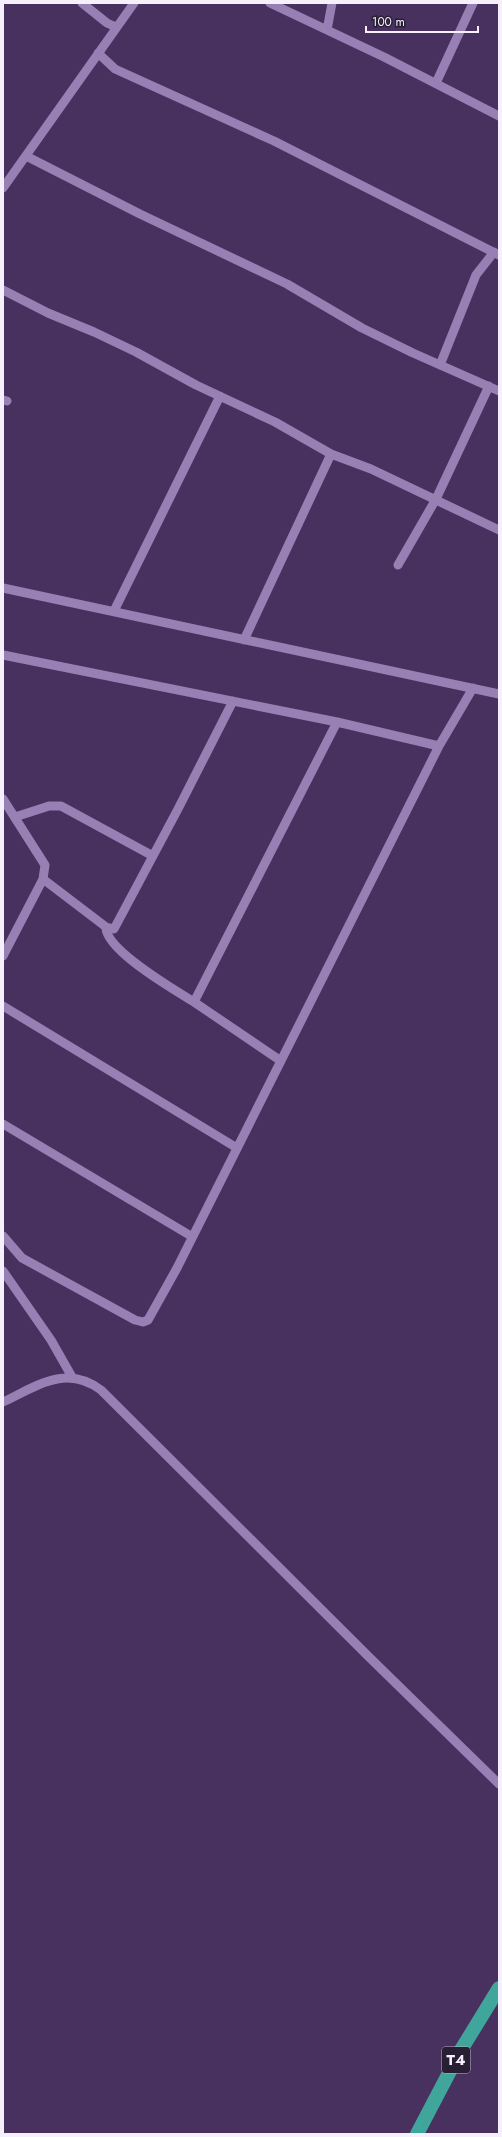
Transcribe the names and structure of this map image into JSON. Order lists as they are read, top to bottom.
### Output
{
  "streets": {
    "highway": ["T4"]
  },
  "scale_bar": "100 m"
}
